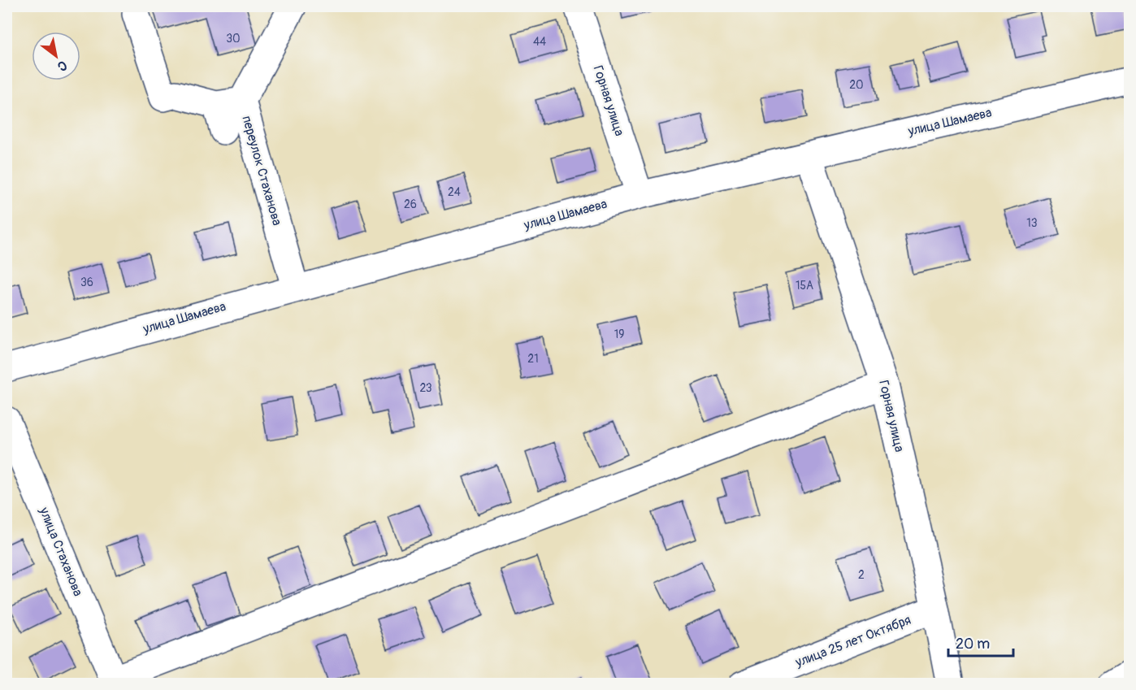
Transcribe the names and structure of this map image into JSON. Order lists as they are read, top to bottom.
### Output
{
  "streets": {
    "street": [
      "Горная улица",
      "улица Шамаева",
      "переулок Стаханова",
      "улица Стаханова",
      "улица 25 лет Октября"
    ]
  },
  "crossings": [
    ["Горная улица", "улица Шамаева"],
    ["Горная улица", "улица 25 лет Октября"],
    ["улица Шамаева", "переулок Стаханова"]
  ],
  "house_numbers": [
    "30",
    "44",
    "20",
    "24",
    "26",
    "13",
    "36",
    "15А",
    "19",
    "21",
    "23",
    "2"
  ],
  "scale_bar": "20 m",
  "north": "bottom right"
}
